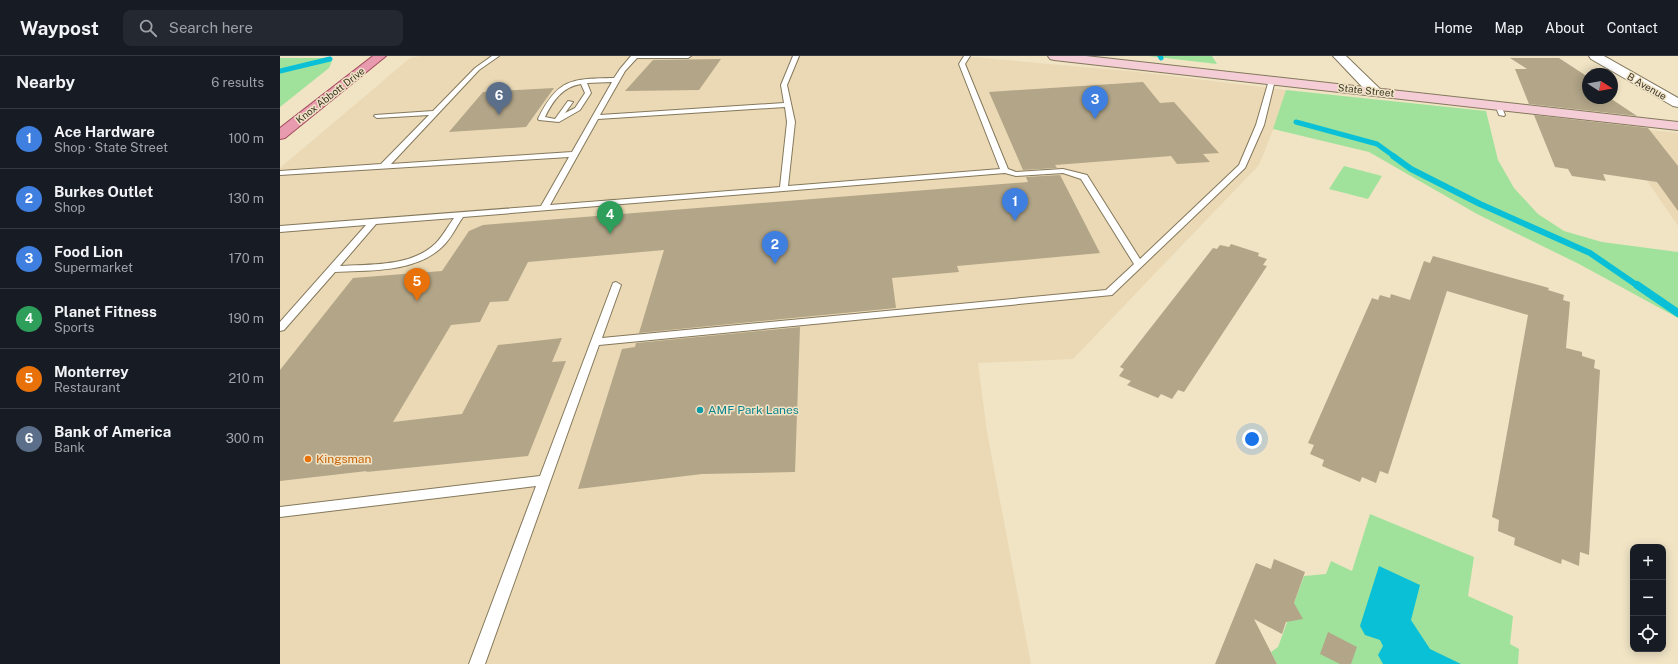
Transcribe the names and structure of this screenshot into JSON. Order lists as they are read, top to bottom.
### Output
{
  "streets": {
    "main road": ["State Street", "Knox Abbott Drive"],
    "street": ["B Avenue"]
  },
  "places": ["AMF Park Lanes", "Kingsman"],
  "north": "right",
  "page": {
    "header": "Waypost",
    "search": "Search here",
    "nav": [
      "Home",
      "Map",
      "About",
      "Contact"
    ],
    "heading": ["Nearby", "6 results"],
    "pins": [
      "6",
      "3",
      "1",
      "4",
      "2",
      "5"
    ],
    "list": [
      {
        "mark": "1",
        "name": "Ace Hardware",
        "note": "Shop · State Street",
        "value": "100 m"
      },
      {
        "mark": "2",
        "name": "Burkes Outlet",
        "note": "Shop",
        "value": "130 m"
      },
      {
        "mark": "3",
        "name": "Food Lion",
        "note": "Supermarket",
        "value": "170 m"
      },
      {
        "mark": "4",
        "name": "Planet Fitness",
        "note": "Sports",
        "value": "190 m"
      },
      {
        "mark": "5",
        "name": "Monterrey",
        "note": "Restaurant",
        "value": "210 m"
      },
      {
        "mark": "6",
        "name": "Bank of America",
        "note": "Bank",
        "value": "300 m"
      }
    ],
    "map_buttons": ["+", "−"]
  }
}
